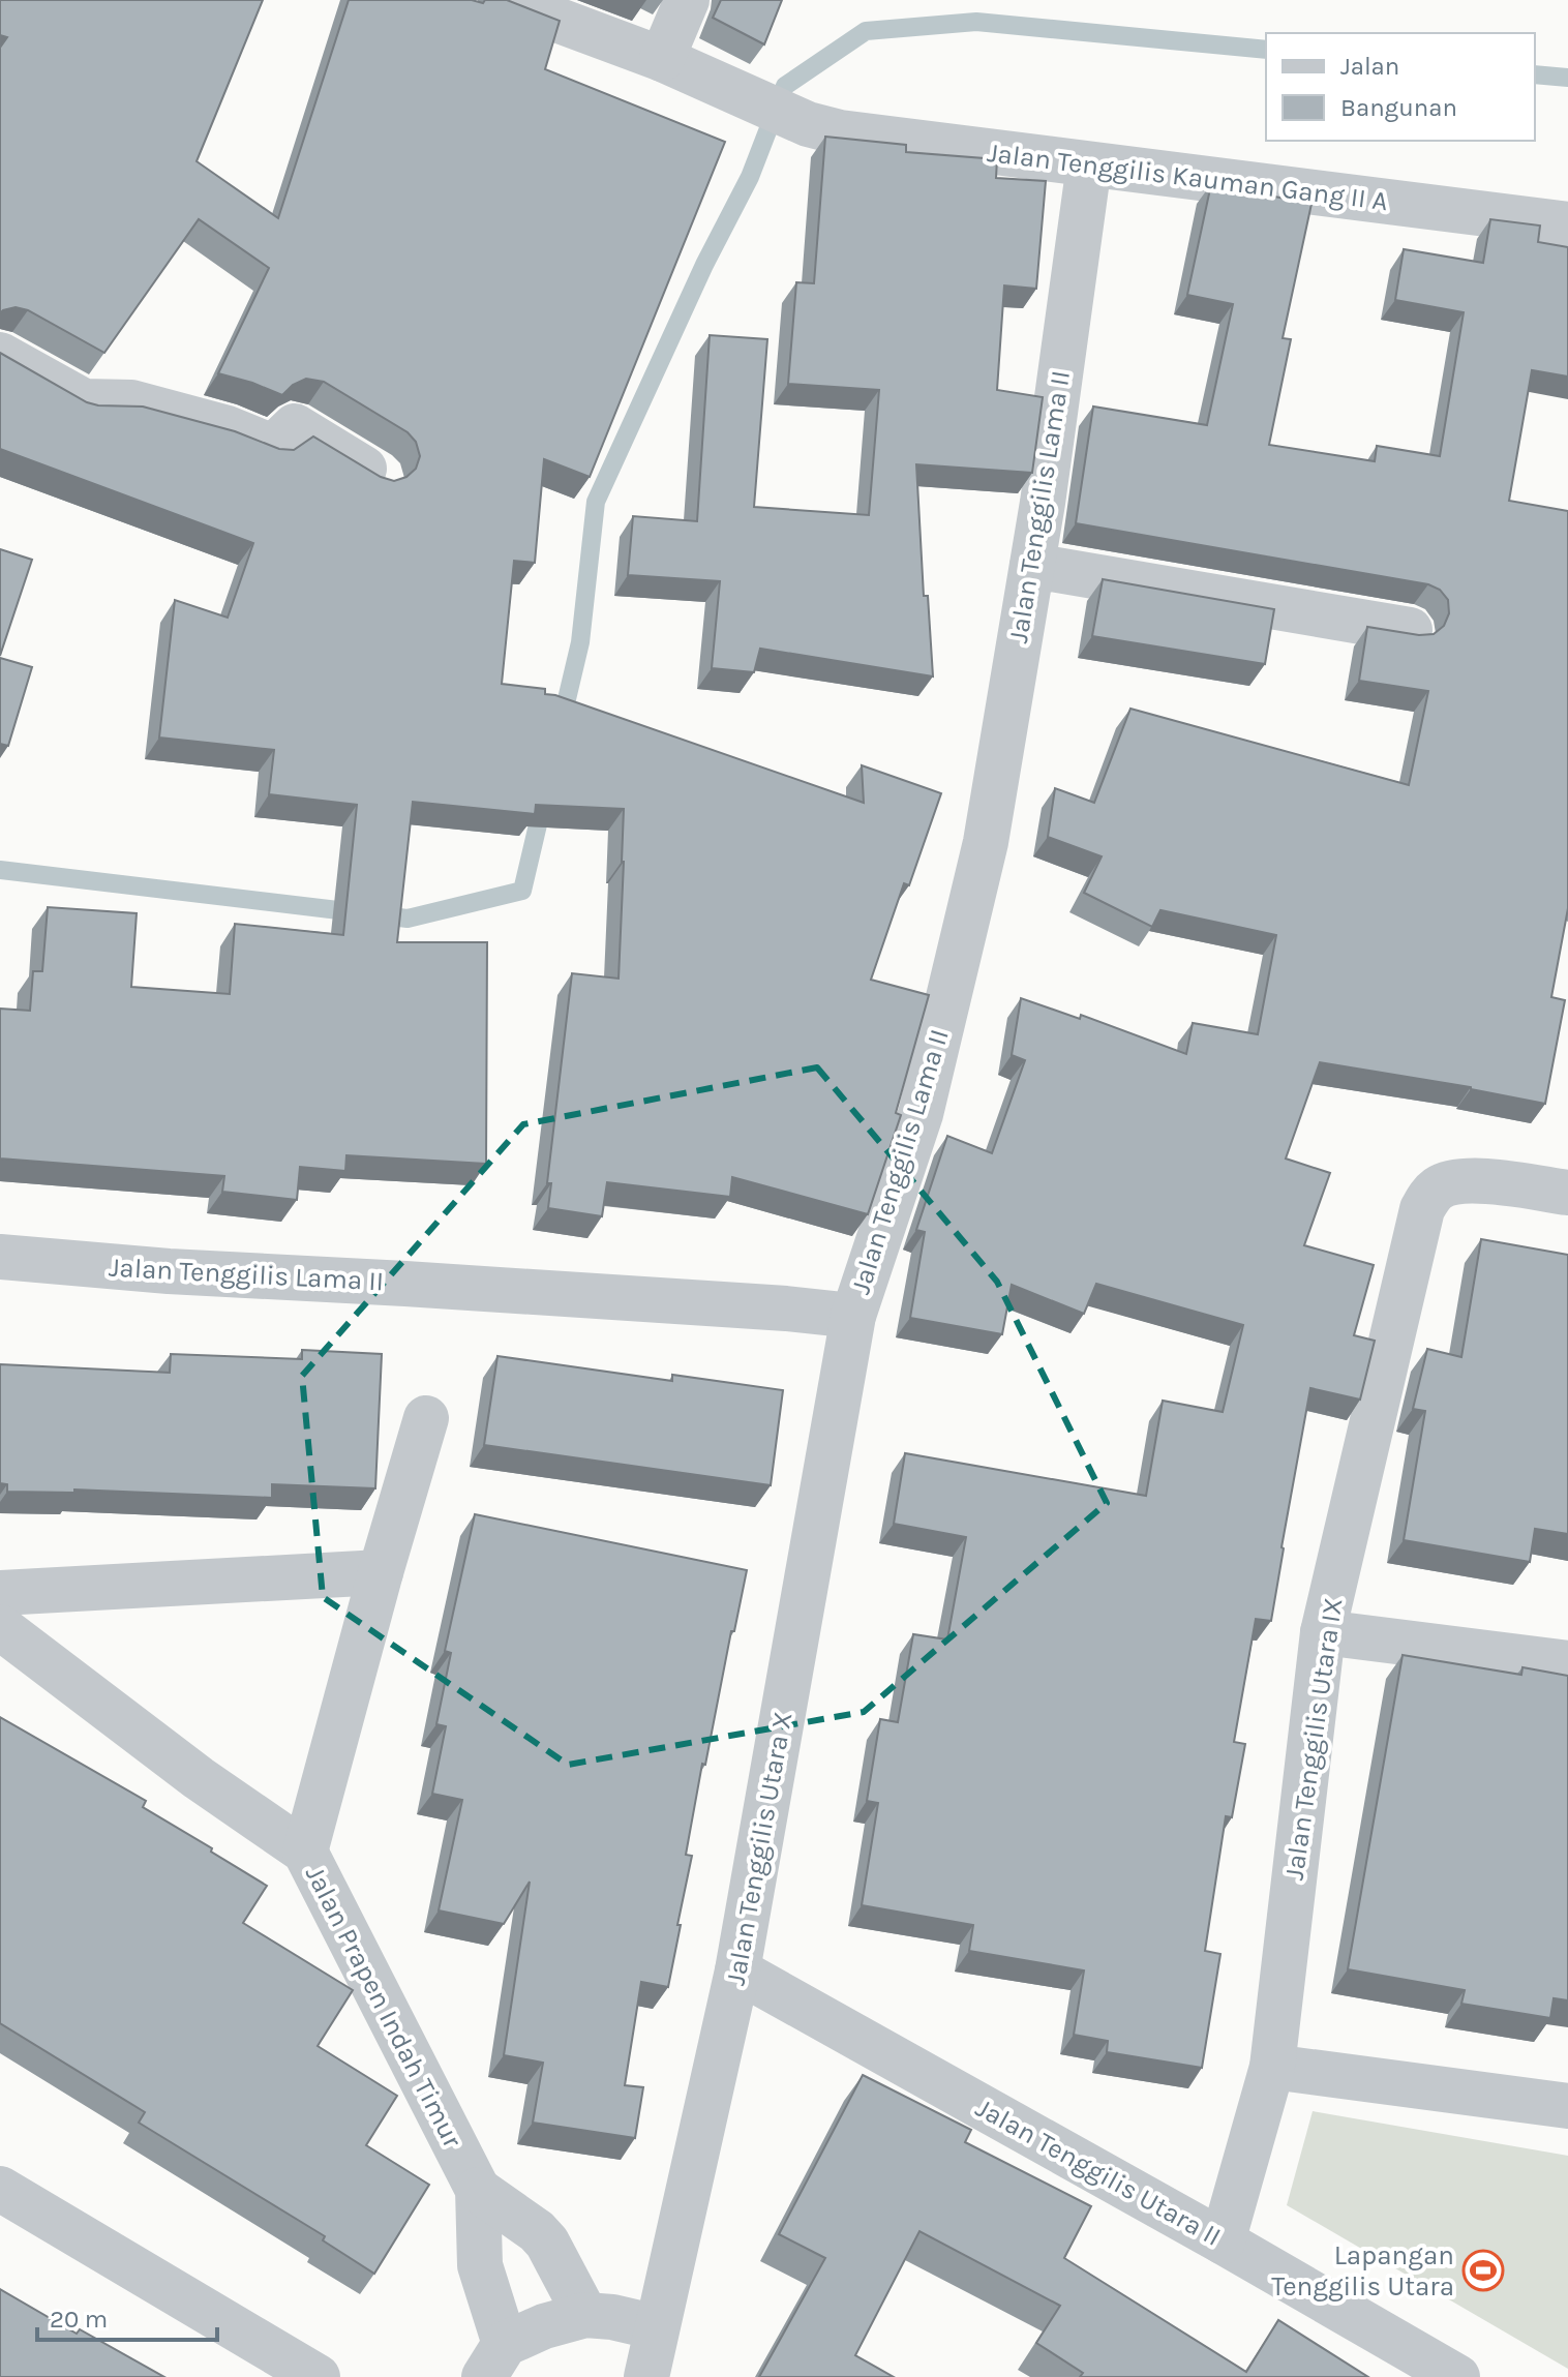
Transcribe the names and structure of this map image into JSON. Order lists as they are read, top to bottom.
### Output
{
  "streets": {
    "street": [
      "Jalan Tenggilis Kauman Gang II A",
      "Jalan Tenggilis Lama II",
      "Jalan Tenggilis Utara IX",
      "Jalan Tenggilis Utara X",
      "Jalan Prapen Indah Timur",
      "Jalan Tenggilis Utara II"
    ]
  },
  "crossings": [
    ["Jalan Tenggilis Kauman Gang II A", "Jalan Tenggilis Lama II"],
    ["Jalan Tenggilis Lama II", "Jalan Tenggilis Utara X"],
    ["Jalan Tenggilis Utara IX", "Jalan Tenggilis Utara II"],
    ["Jalan Tenggilis Utara X", "Jalan Tenggilis Utara II"]
  ],
  "places": {
    "sports": ["Lapangan Tenggilis Utara"]
  },
  "legend": ["Jalan", "Bangunan"],
  "scale_bar": "20 m"
}
